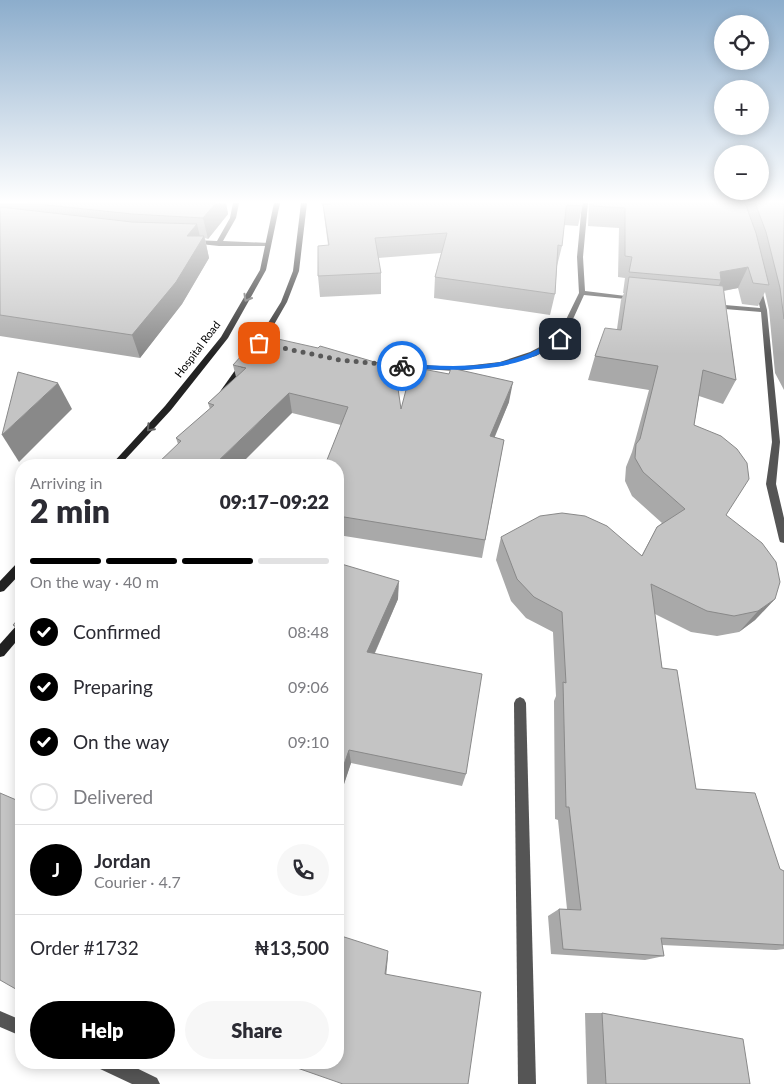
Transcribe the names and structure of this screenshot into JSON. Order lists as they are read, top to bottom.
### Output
{
  "streets": {
    "street": ["Hospital Road"]
  },
  "page": {
    "map_buttons": ["+", "−"],
    "heading": ["2 min", "Arriving in", "09:17–09:22"],
    "panel": [
      "Jordan",
      "Courier · 4.7",
      "Order #1732",
      "₦13,500"
    ],
    "bar": "On the way · 40 m",
    "list": [
      ["Confirmed", "08:48"],
      ["Preparing", "09:06"],
      ["On the way", "09:10"],
      "Delivered"
    ],
    "round": "J",
    "buttons": ["Help", "Share"]
  }
}
